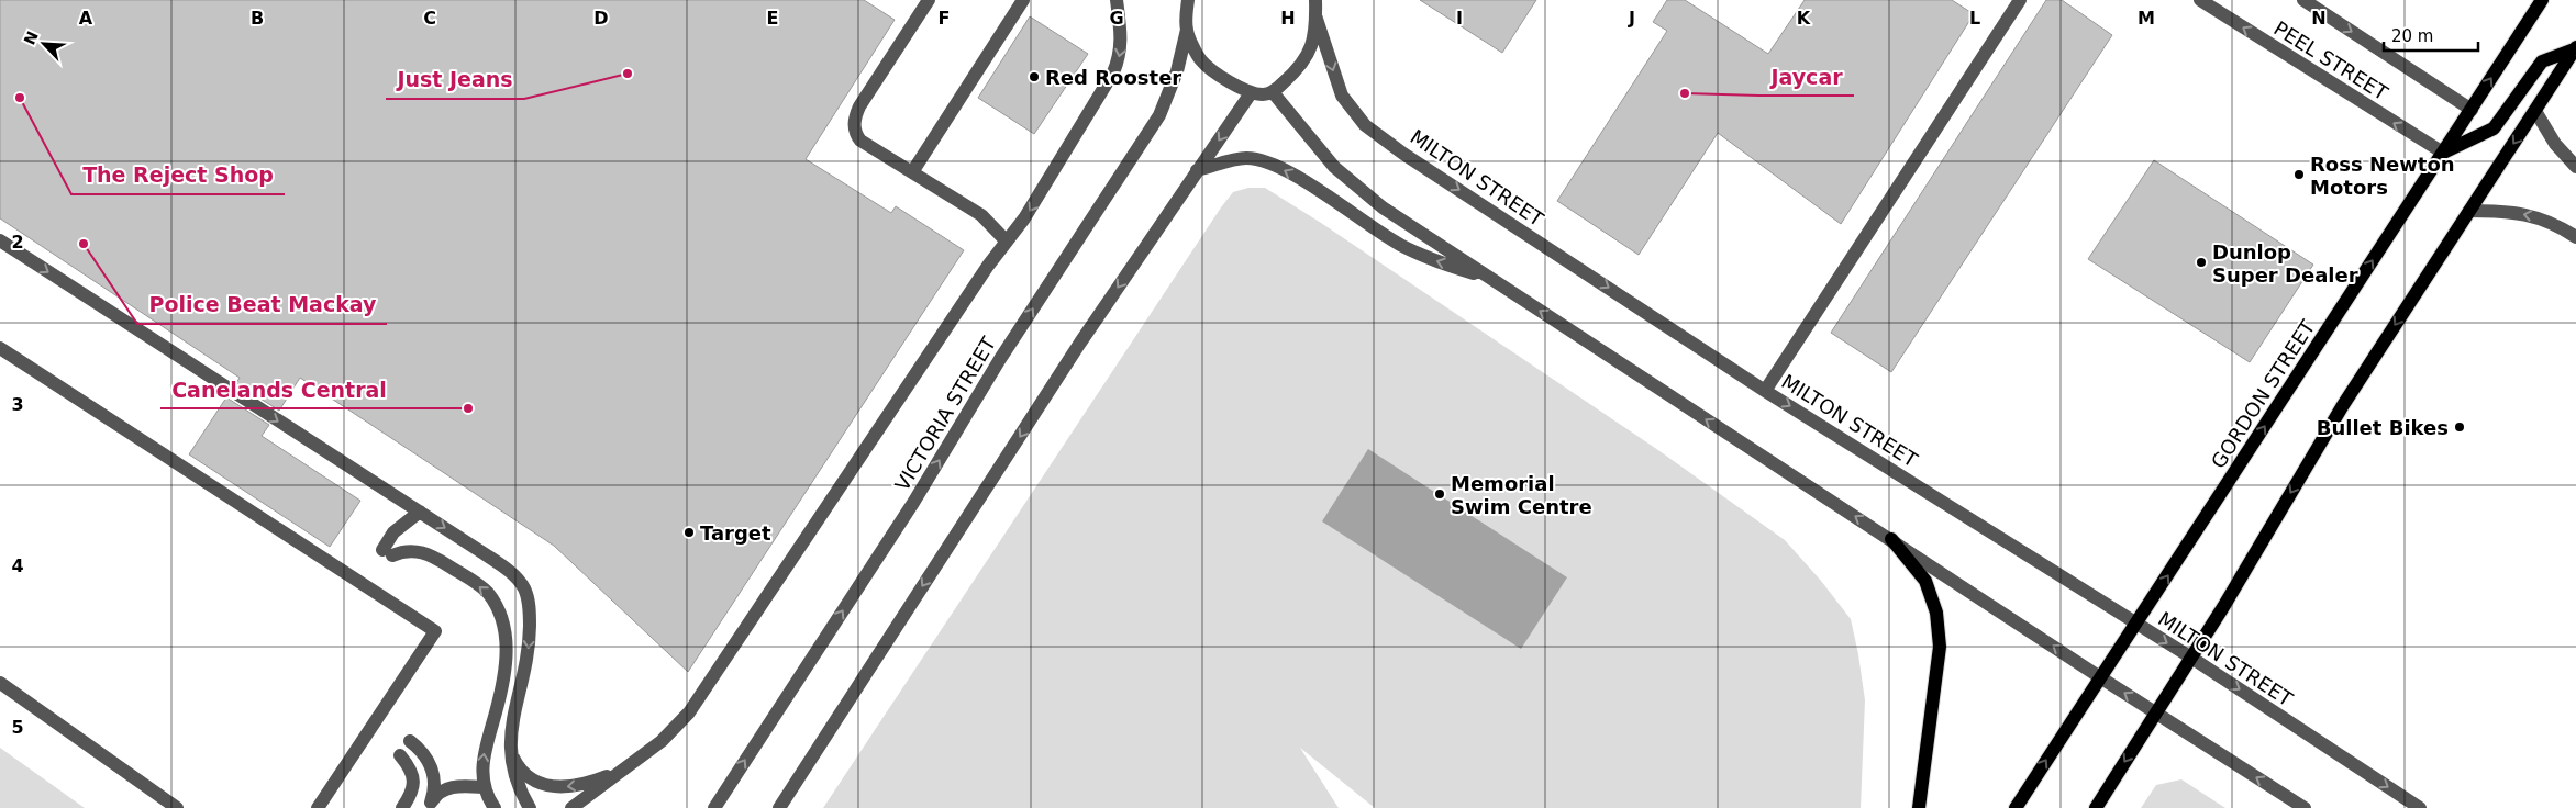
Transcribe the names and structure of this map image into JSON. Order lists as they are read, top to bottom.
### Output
{
  "streets": {
    "main road": ["GORDON STREET"],
    "street": ["PEEL STREET", "MILTON STREET", "VICTORIA STREET"]
  },
  "crossings": [
    ["PEEL STREET", "GORDON STREET"],
    ["MILTON STREET", "GORDON STREET"]
  ],
  "places": [
    "Just Jeans",
    "Red Rooster",
    "Jaycar",
    "The Reject Shop",
    "Ross Newton Motors",
    "Police Beat Mackay",
    "Dunlop Super Dealer",
    "Canelands Central",
    "Bullet Bikes",
    "Memorial Swim Centre",
    "Target"
  ],
  "scale_bar": "20 m",
  "north": "top left",
  "grid": {
    "columns": [
      "A",
      "B",
      "C",
      "D",
      "E",
      "F",
      "G",
      "H",
      "I",
      "J",
      "K",
      "L",
      "M",
      "N"
    ],
    "rows": [
      "2",
      "3",
      "4",
      "5"
    ]
  }
}
